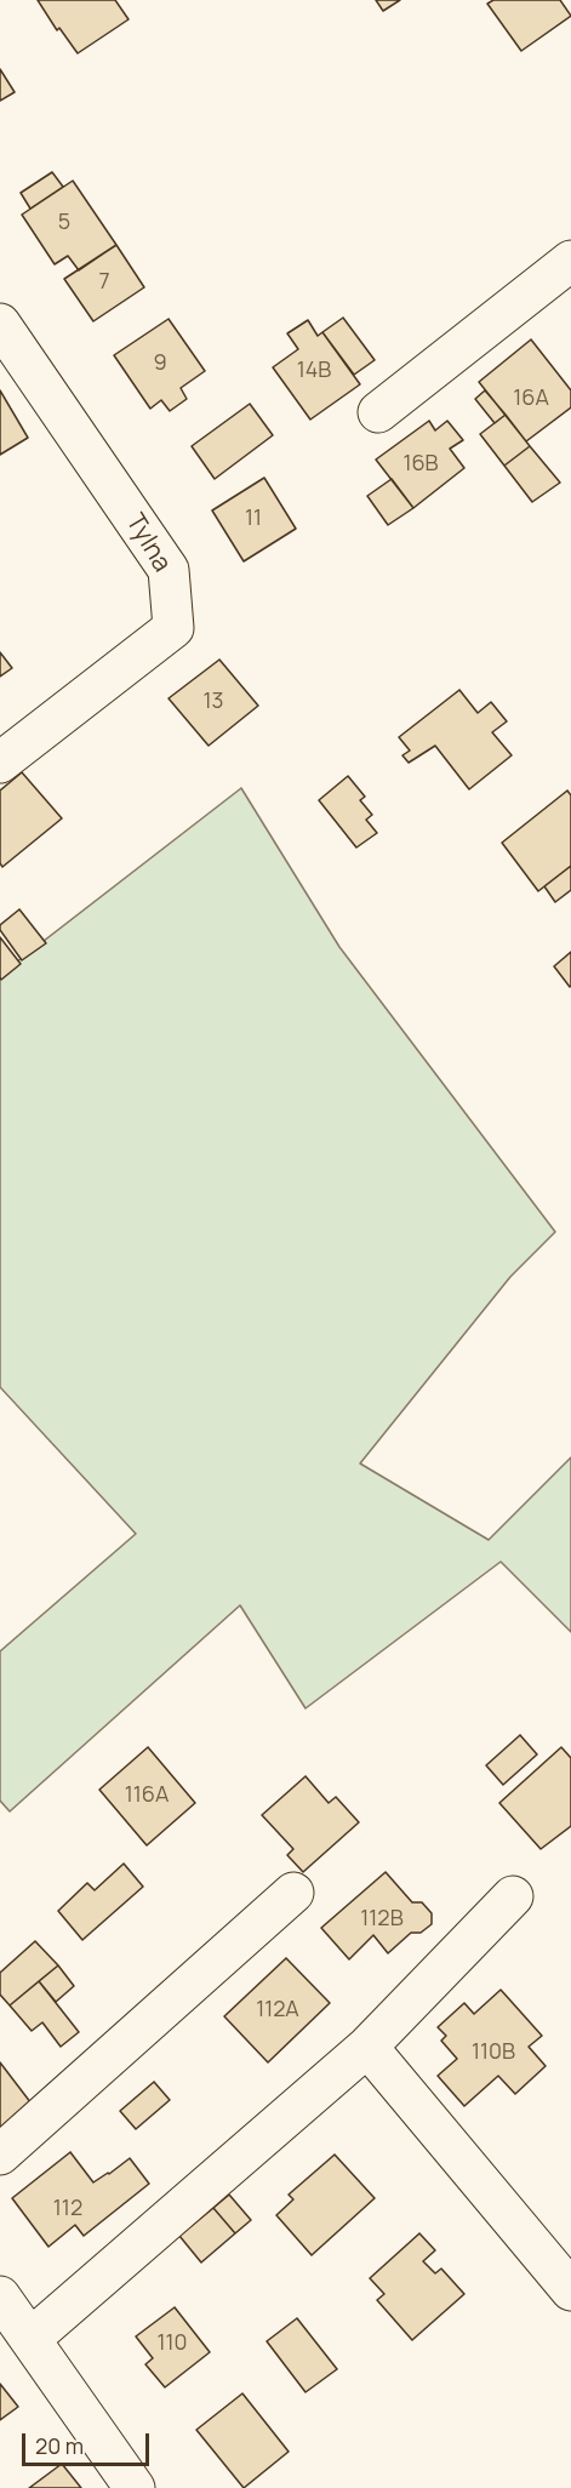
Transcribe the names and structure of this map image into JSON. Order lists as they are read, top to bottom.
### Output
{
  "streets": {
    "street": ["Tylna"]
  },
  "house_numbers": [
    "5",
    "7",
    "9",
    "14B",
    "16A",
    "16B",
    "11",
    "13",
    "116A",
    "112B",
    "112A",
    "110B",
    "112",
    "110"
  ],
  "scale_bar": "20 m"
}
